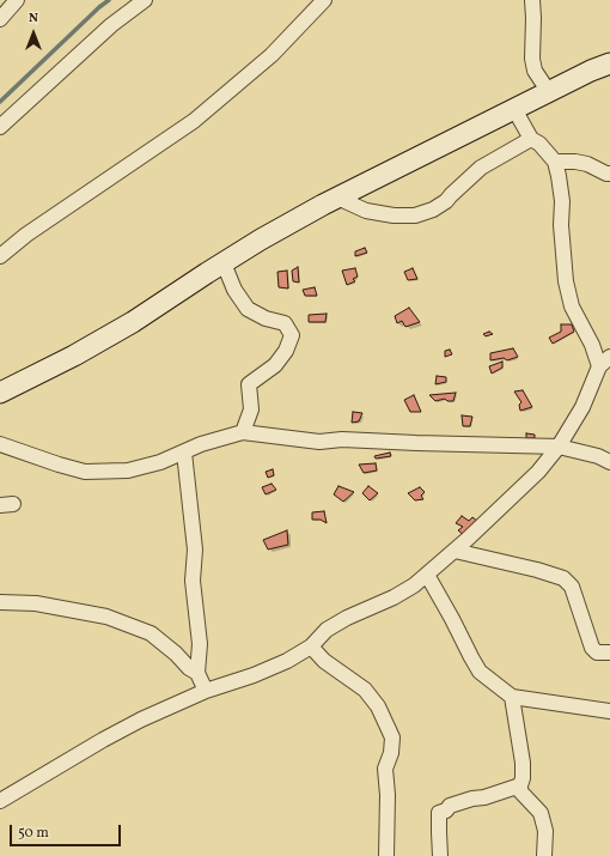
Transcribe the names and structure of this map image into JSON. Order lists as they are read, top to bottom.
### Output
{
  "scale_bar": "50 m",
  "north": "top"
}
